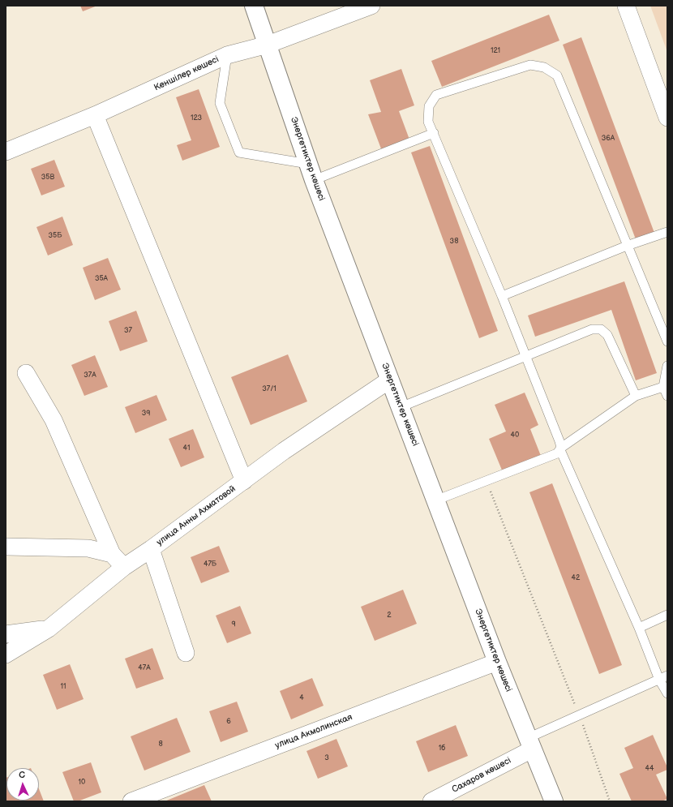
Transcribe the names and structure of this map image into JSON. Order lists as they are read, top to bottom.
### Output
{
  "streets": {
    "main road": ["Энергетиктер көшесі"],
    "street": [
      "Кеншілер көшесі",
      "улица Анны Ахматовой",
      "улица Акмолинская",
      "Сахаров көшесі"
    ]
  },
  "crossings": [
    ["Кеншілер көшесі", "Энергетиктер көшесі"],
    ["Энергетиктер көшесі", "улица Анны Ахматовой"],
    ["Энергетиктер көшесі", "улица Акмолинская"],
    ["Энергетиктер көшесі", "Сахаров көшесі"]
  ],
  "house_numbers": [
    "121",
    "123",
    "36А",
    "35В",
    "35Б",
    "38",
    "35А",
    "37",
    "37А",
    "37/1",
    "39",
    "40",
    "41",
    "47Б",
    "42",
    "2",
    "9",
    "47А",
    "11",
    "4",
    "6",
    "8",
    "1б",
    "3",
    "44",
    "10"
  ],
  "north": "top"
}
